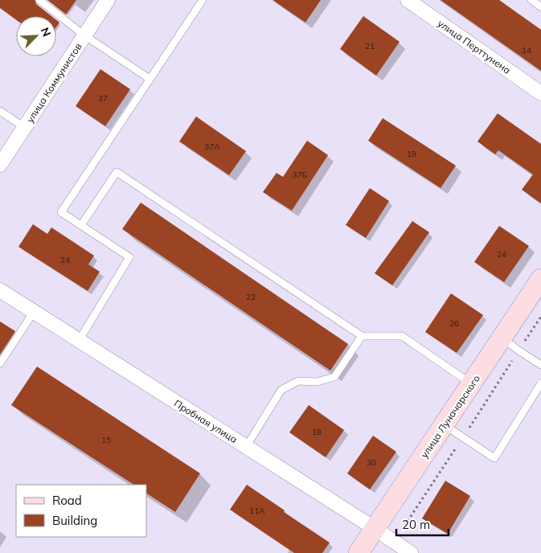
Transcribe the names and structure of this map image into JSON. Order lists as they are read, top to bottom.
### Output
{
  "streets": {
    "street": [
      "улица Перттунена",
      "улица Коммунистов",
      "улица Луначарского",
      "Пробная улица"
    ]
  },
  "crossings": [
    ["улица Луначарского", "Пробная улица"]
  ],
  "house_numbers": [
    "21",
    "14",
    "37",
    "37А",
    "19",
    "37Б",
    "24",
    "24",
    "22",
    "26",
    "18",
    "15",
    "30",
    "11А"
  ],
  "legend": ["Road", "Building"],
  "scale_bar": "20 m",
  "north": "top right"
}
